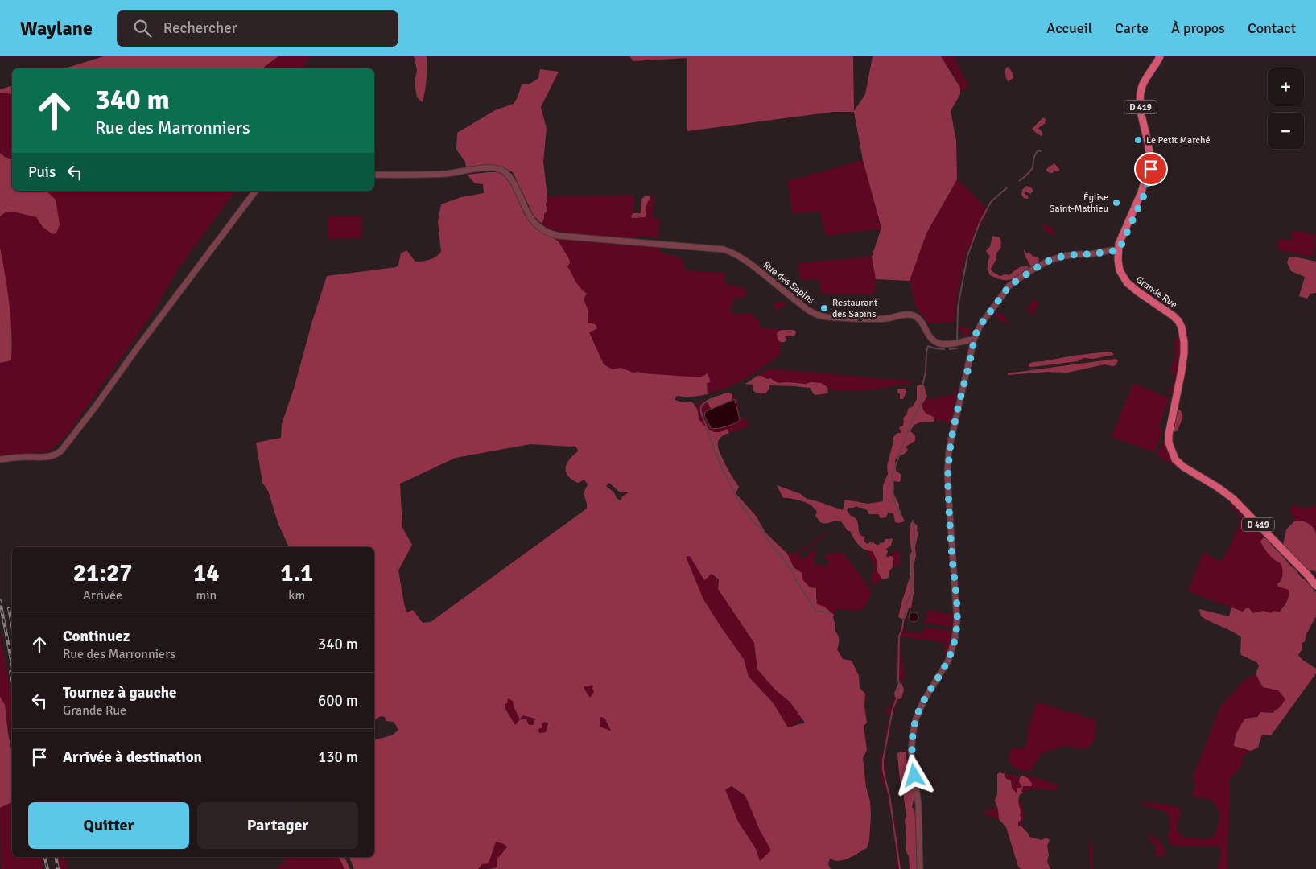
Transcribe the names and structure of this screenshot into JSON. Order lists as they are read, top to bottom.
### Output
{
  "streets": {
    "main road": ["D 419", "Grande Rue"],
    "street": ["Rue des Sapins"]
  },
  "crossings": [
    ["D 419", "Grande Rue"]
  ],
  "places": ["Le Petit Marché", "Église Saint-Mathieu", "Restaurant des Sapins"],
  "page": {
    "header": "Waylane",
    "search": "Rechercher",
    "nav": [
      "Accueil",
      "Carte",
      "À propos",
      "Contact"
    ],
    "map_buttons": ["+", "−"],
    "turn": ["340 m", "Rue des Marronniers"],
    "then": "Puis",
    "eta": [
      "21:27",
      "Arrivée",
      "14",
      "min",
      "1.1",
      "km"
    ],
    "list": [
      {
        "name": "Continuez",
        "note": "Rue des Marronniers",
        "value": "340 m"
      },
      {
        "name": "Tournez à gauche",
        "note": "Grande Rue",
        "value": "600 m"
      },
      {
        "name": "Arrivée à destination",
        "value": "130 m"
      }
    ],
    "buttons": ["Quitter", "Partager"]
  }
}
